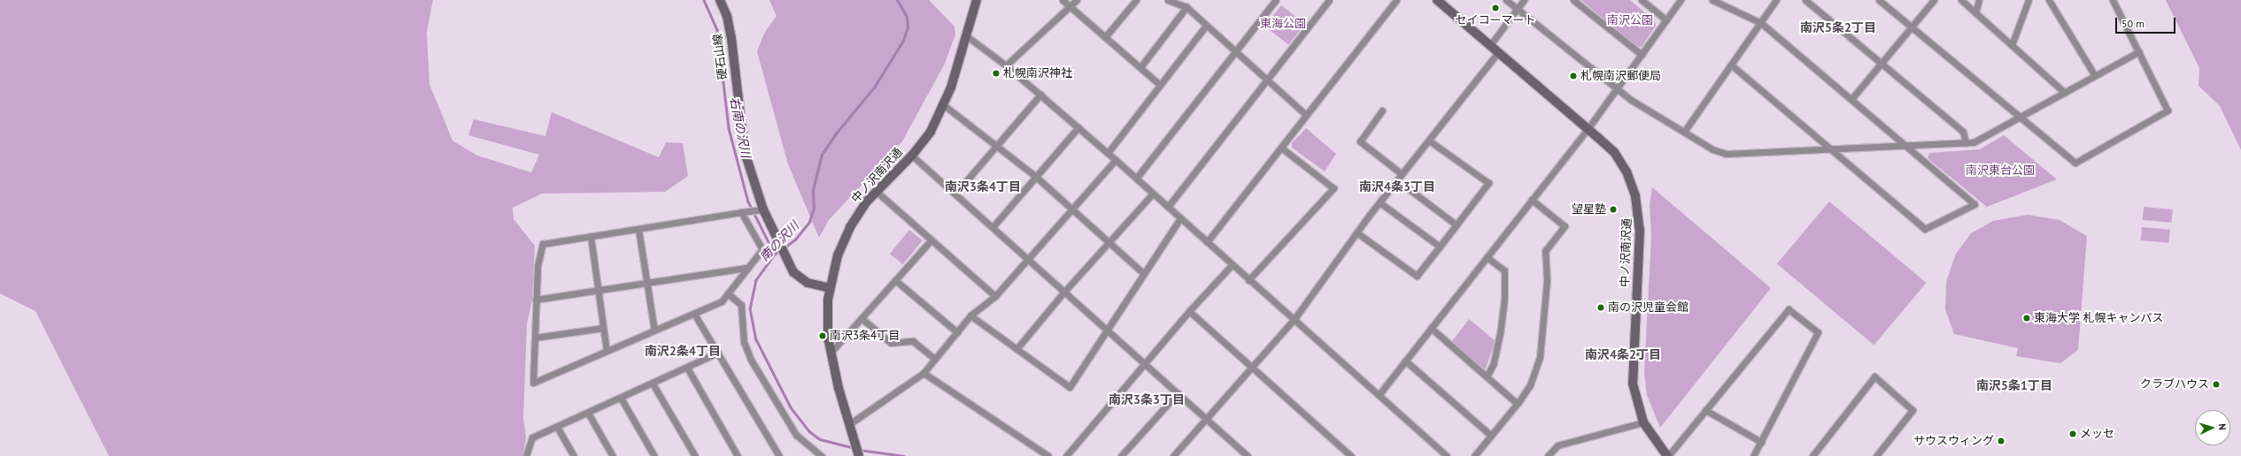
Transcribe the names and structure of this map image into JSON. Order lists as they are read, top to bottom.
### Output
{
  "streets": {
    "street": ["硬石山線", "中ノ沢南沢通"]
  },
  "crossings": [
    ["硬石山線", "中ノ沢南沢通"]
  ],
  "districts": [
    "南沢5条2丁目",
    "南沢3条4丁目",
    "南沢4条3丁目",
    "南沢2条4丁目",
    "南沢4条2丁目",
    "南沢5条1丁目",
    "南沢3条3丁目"
  ],
  "water": ["右南の沢川", "南の沢川"],
  "parks": ["南沢公園", "東海公園", "南沢東台公園"],
  "places": [
    "セイコーマート",
    "札幌南沢神社",
    "札幌南沢郵便局",
    "望星塾",
    "南の沢児童会館",
    "東海大学 札幌キャンパス",
    "南沢3条4丁目",
    "クラブハウス",
    "メッセ",
    "サウスウィング"
  ],
  "scale_bar": "50 m",
  "north": "right"
}
